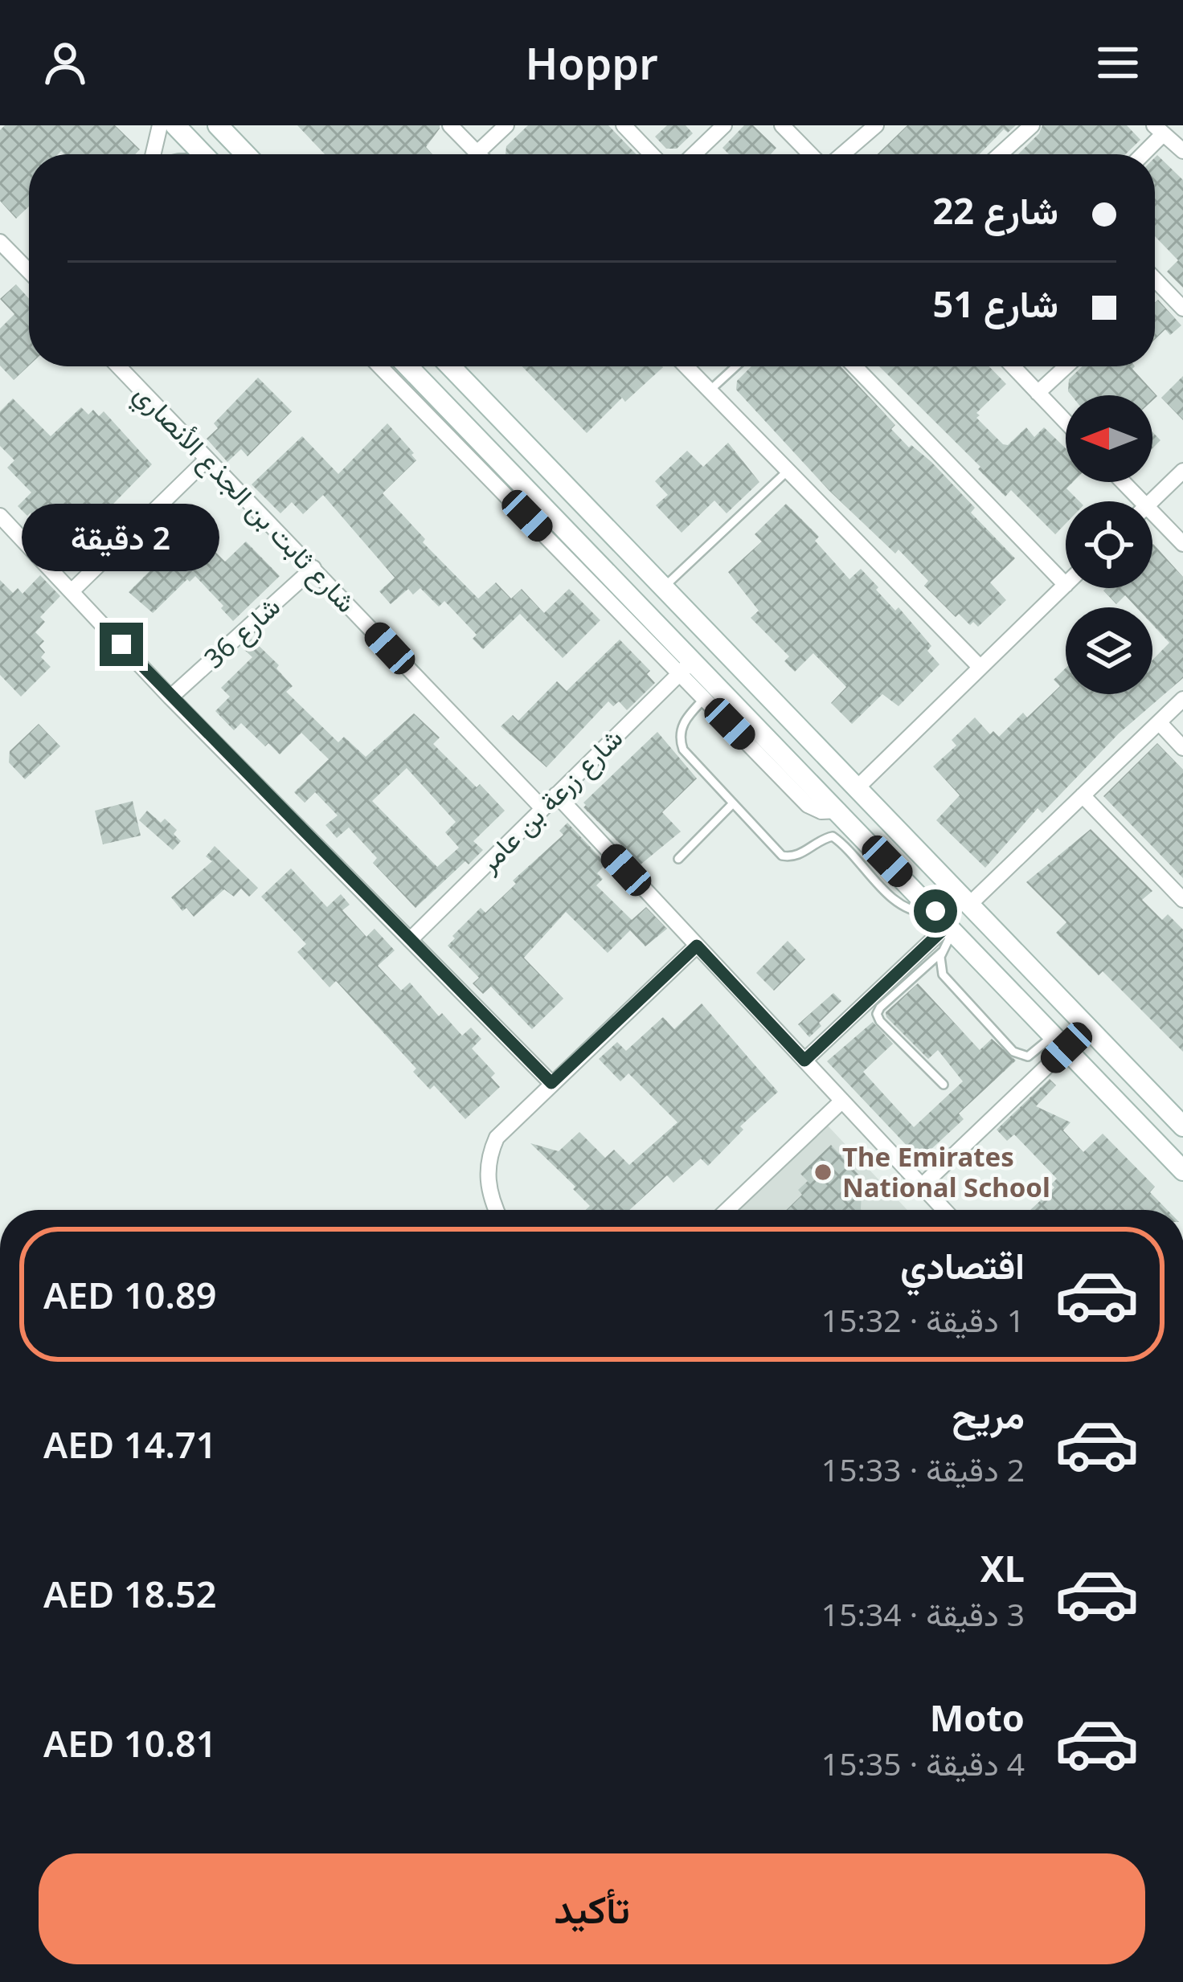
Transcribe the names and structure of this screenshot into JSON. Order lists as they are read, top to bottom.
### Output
{
  "streets": {
    "street": ["شارع ثابت بن الجذع الأنصاري", "شارع 36", "شارع زرعة بن عامر"]
  },
  "crossings": [
    ["شارع ثابت بن الجذع الأنصاري", "شارع 36"],
    ["شارع ثابت بن الجذع الأنصاري", "شارع زرعة بن عامر"]
  ],
  "places": ["The Emirates National School"],
  "north": "left",
  "page": {
    "header": "Hoppr",
    "banner": ["شارع 22", "شارع 51"],
    "bubble": "2 دقيقة",
    "list": [
      {
        "name": "اقتصادي",
        "note": "1 دقيقة · 15:32",
        "value": "AED 10.89"
      },
      {
        "name": "مريح",
        "note": "2 دقيقة · 15:33",
        "value": "AED 14.71"
      },
      {
        "name": "XL",
        "note": "3 دقيقة · 15:34",
        "value": "AED 18.52"
      },
      {
        "name": "Moto",
        "note": "4 دقيقة · 15:35",
        "value": "AED 10.81"
      }
    ],
    "buttons": "تأكيد"
  }
}
